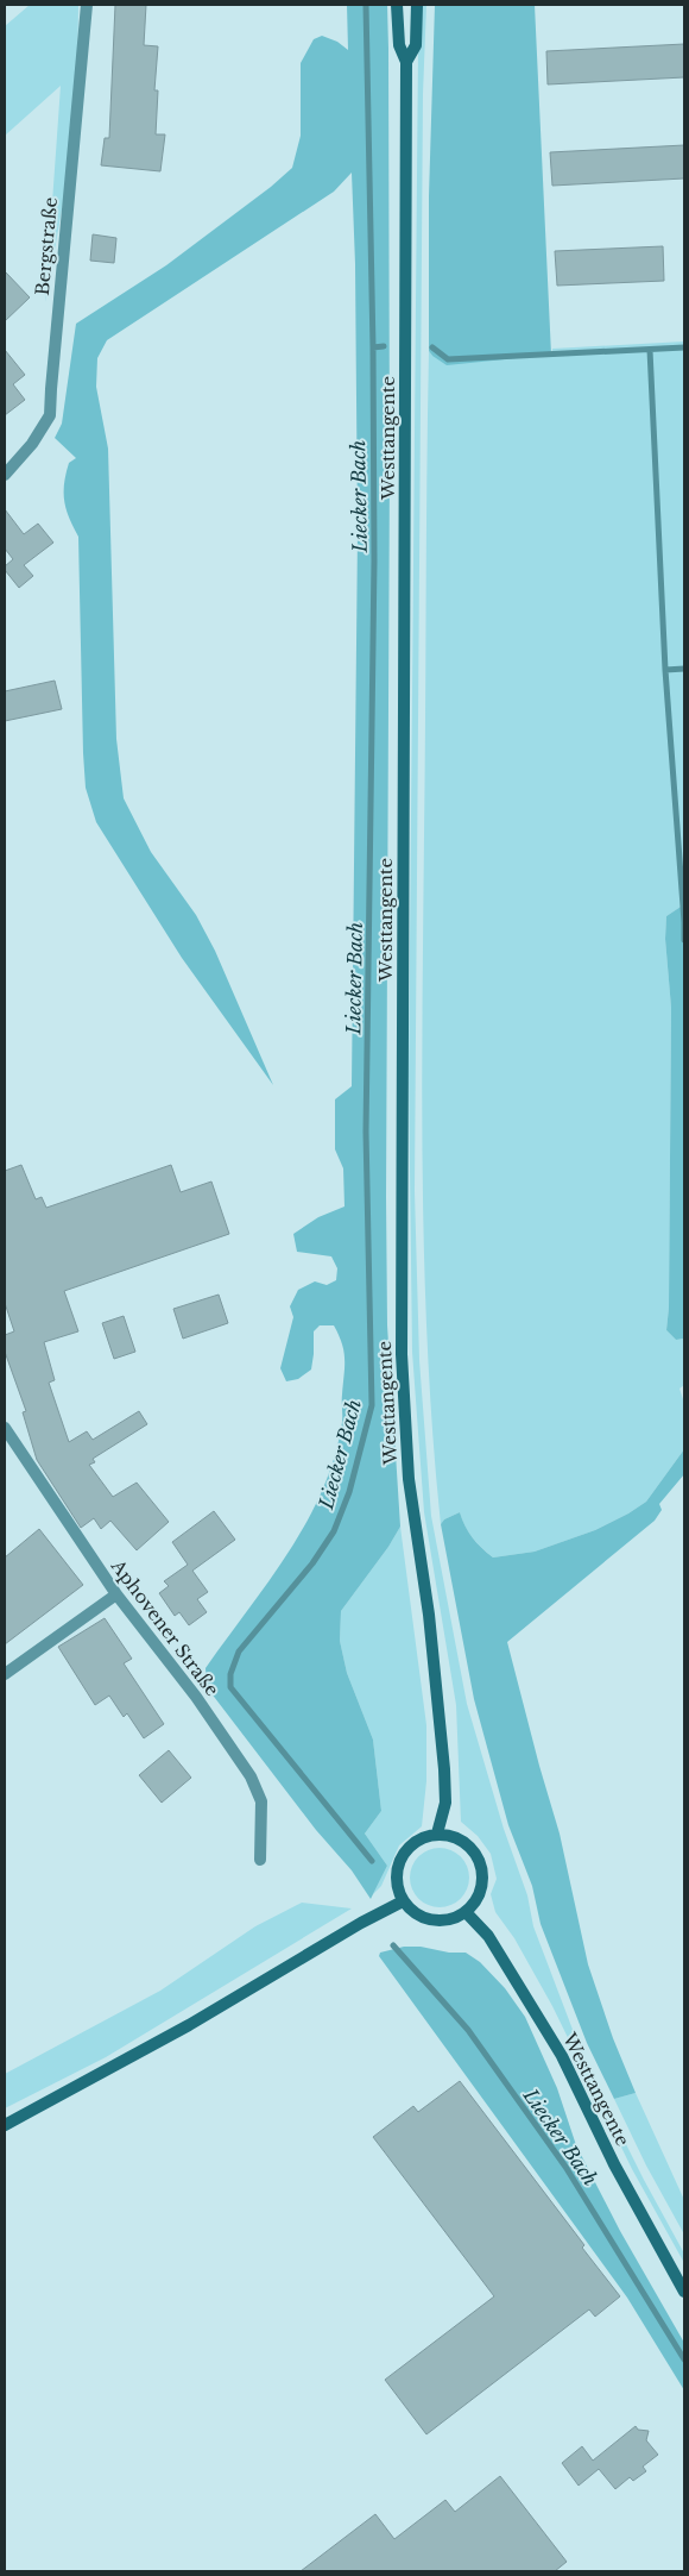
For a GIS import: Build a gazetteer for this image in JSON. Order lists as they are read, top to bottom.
{
  "streets": {
    "main road": ["Westtangente"],
    "street": ["Bergstraße", "Aphovener Straße"]
  },
  "water": ["Liecker Bach"]
}
